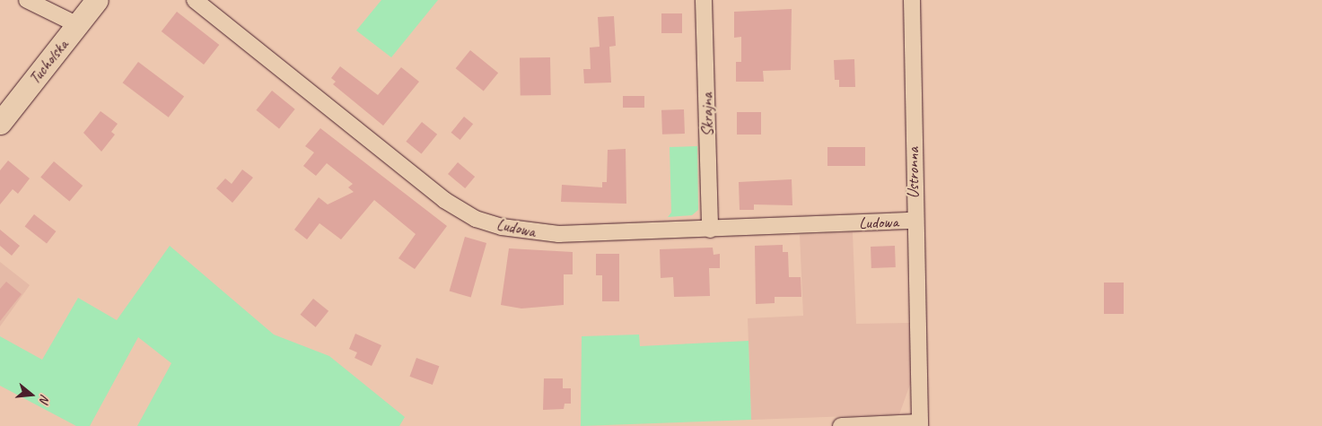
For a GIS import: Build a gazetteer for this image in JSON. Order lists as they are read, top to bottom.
{
  "streets": {
    "main road": ["Tucholska"],
    "street": ["Skrajna", "Ustronna", "Ludowa"]
  },
  "crossings": [
    ["Skrajna", "Ludowa"],
    ["Ustronna", "Ludowa"]
  ],
  "north": "right"
}
